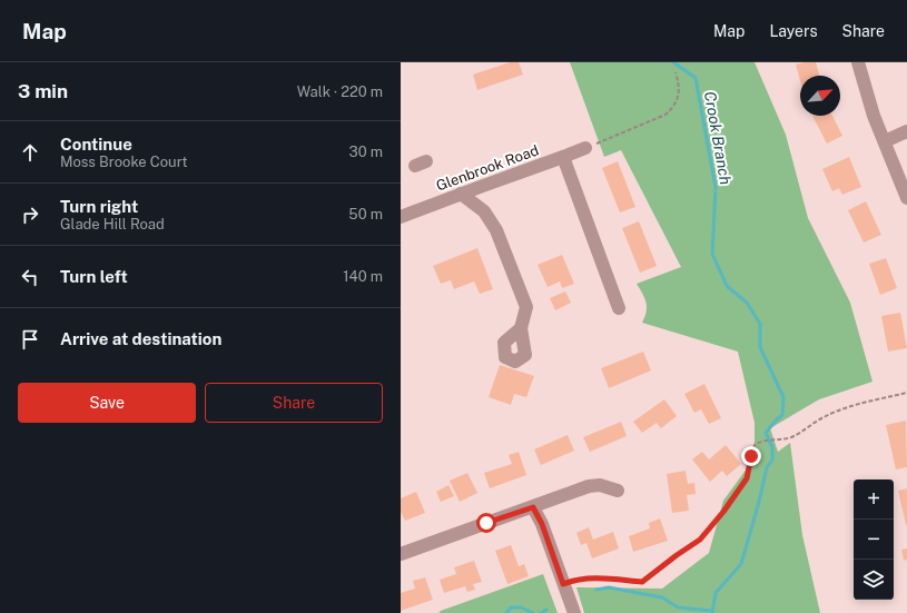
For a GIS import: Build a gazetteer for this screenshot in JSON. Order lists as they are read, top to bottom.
{
  "streets": {
    "street": ["Glenbrook Road"]
  },
  "water": ["Crook Branch"],
  "north": "top right",
  "page": {
    "header": "Map",
    "nav": ["Map", "Layers", "Share"],
    "heading": ["3 min", "Walk · 220 m"],
    "list": [
      ["Continue", "Moss Brooke Court", "30 m"],
      ["Turn right", "Glade Hill Road", "50 m"],
      ["Turn left", "140 m"],
      "Arrive at destination"
    ],
    "buttons": ["Save", "Share"],
    "map_buttons": ["+", "−"]
  }
}
